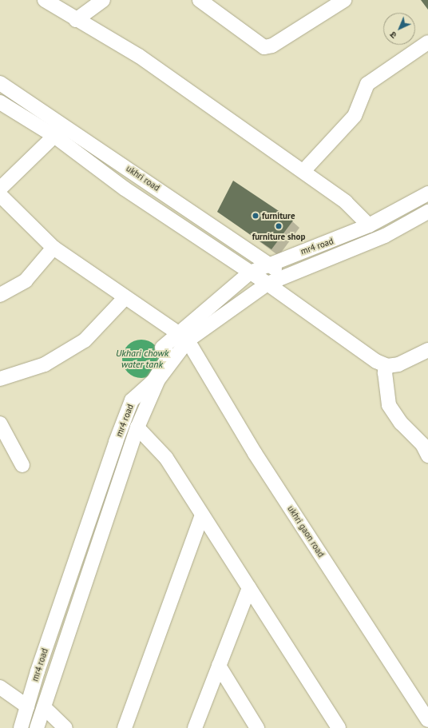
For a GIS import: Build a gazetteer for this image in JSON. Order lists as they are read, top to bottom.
{
  "streets": {
    "street": ["ukhri road", "mr4 road", "ukhri gaon road"]
  },
  "crossings": [
    ["ukhri road", "mr4 road"],
    ["mr4 road", "ukhri gaon road"]
  ],
  "water": ["Ukhari chowk water tank"],
  "places": ["furniture", "furniture shop"],
  "north": "bottom left"
}
